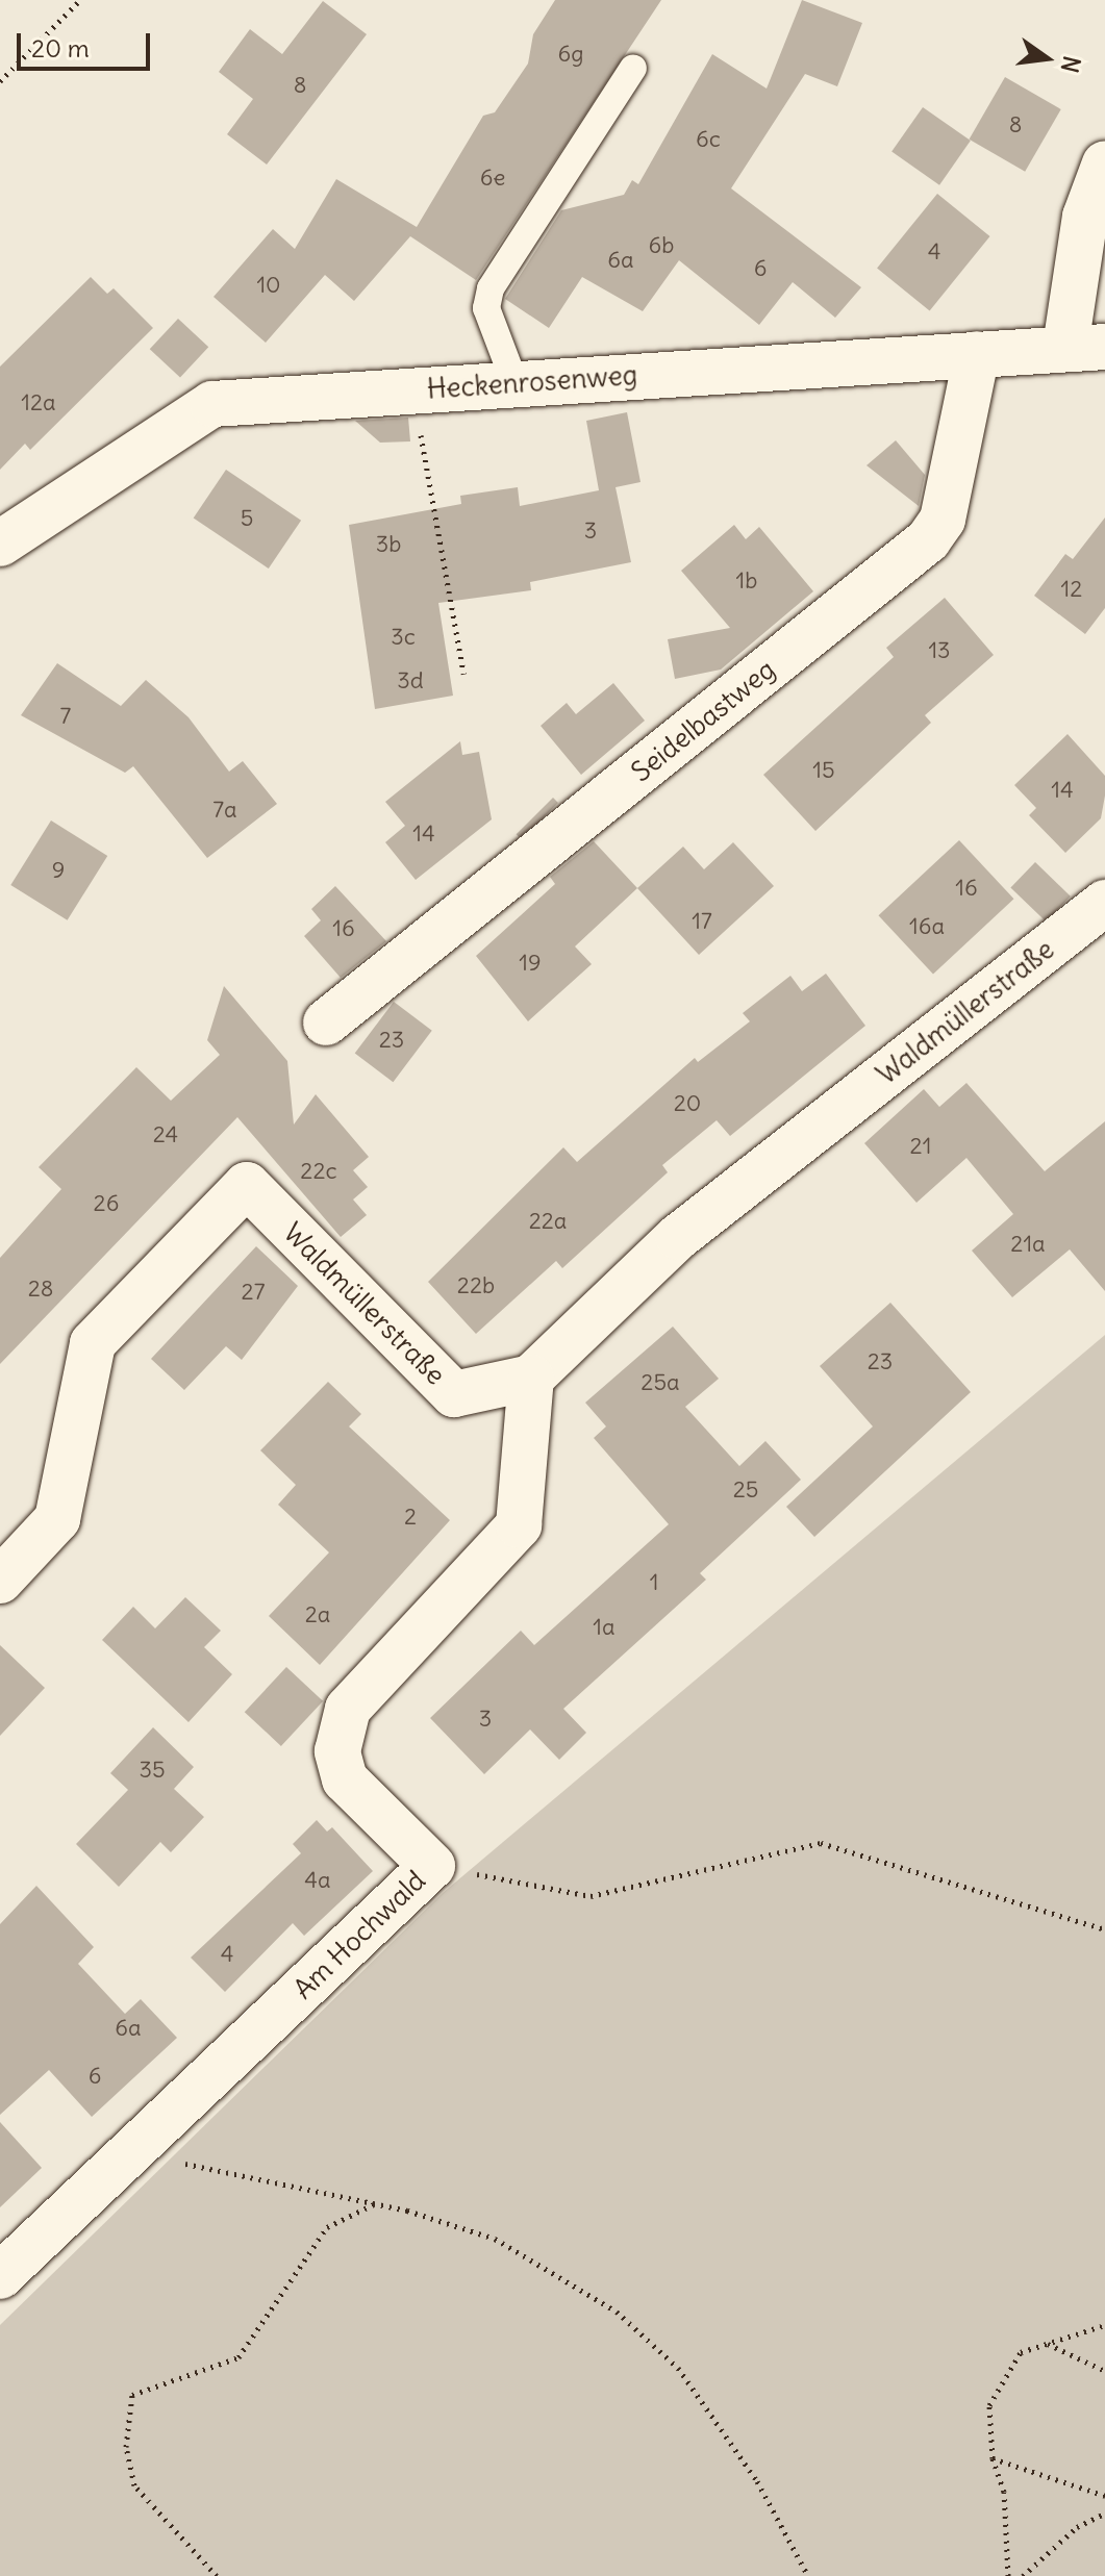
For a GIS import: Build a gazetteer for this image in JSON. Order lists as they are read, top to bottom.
{
  "streets": {
    "street": [
      "Heckenrosenweg",
      "Seidelbastweg",
      "Waldmüllerstraße",
      "Am Hochwald"
    ]
  },
  "crossings": [
    ["Heckenrosenweg", "Seidelbastweg"],
    ["Waldmüllerstraße", "Am Hochwald"]
  ],
  "house_numbers": [
    "6g",
    "8",
    "8",
    "6c",
    "6e",
    "6b",
    "4",
    "6a",
    "6",
    "10",
    "12a",
    "5",
    "3",
    "3b",
    "1b",
    "12",
    "3c",
    "13",
    "3d",
    "7",
    "15",
    "14",
    "7a",
    "14",
    "9",
    "16",
    "17",
    "16a",
    "16",
    "19",
    "23",
    "20",
    "24",
    "21",
    "22c",
    "26",
    "22a",
    "21a",
    "22b",
    "28",
    "27",
    "23",
    "25a",
    "25",
    "2",
    "1",
    "2a",
    "1a",
    "3",
    "35",
    "4a",
    "4",
    "6a",
    "6"
  ],
  "scale_bar": "20 m",
  "north": "right"
}
